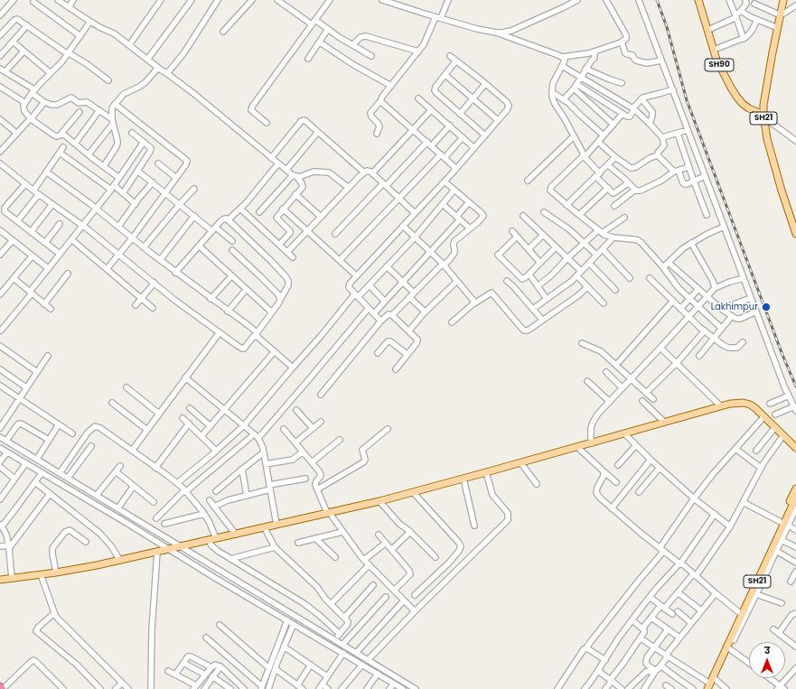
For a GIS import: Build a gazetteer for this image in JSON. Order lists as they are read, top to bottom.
{
  "streets": {
    "main road": ["SH90", "SH21"]
  },
  "crossings": [
    ["SH90", "SH21"]
  ],
  "places": ["Lakhimpur"],
  "north": "top"
}
